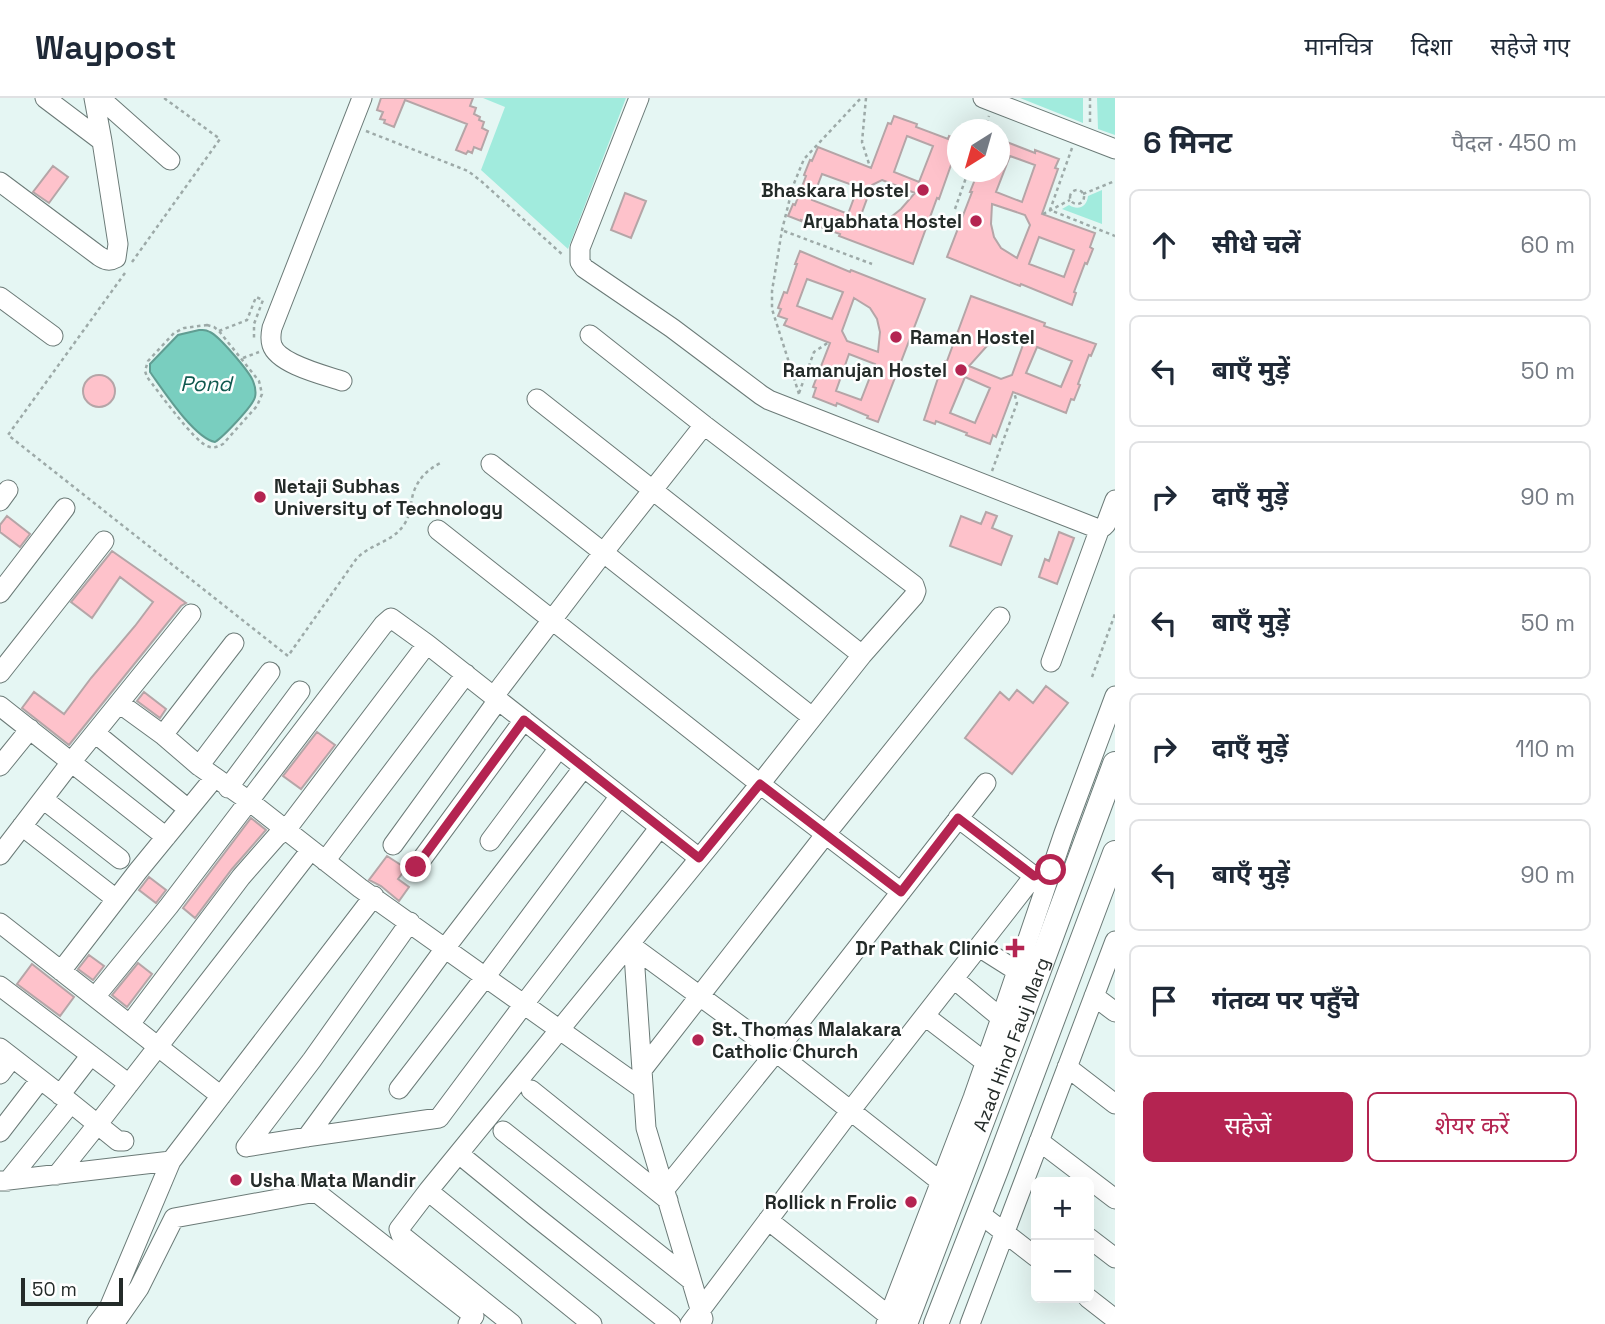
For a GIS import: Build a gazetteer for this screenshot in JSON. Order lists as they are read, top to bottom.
{
  "streets": {
    "main road": ["Azad Hind Fauj Marg"]
  },
  "water": ["Pond"],
  "places": {
    "other": [
      "Bhaskara Hostel",
      "Aryabhata Hostel",
      "Raman Hostel",
      "Ramanujan Hostel",
      "Netaji Subhas University of Technology",
      "St. Thomas Malakara Catholic Church",
      "Usha Mata Mandir",
      "Rollick n Frolic"
    ],
    "health": ["Dr Pathak Clinic"]
  },
  "scale_bar": "50 m",
  "north": "bottom left",
  "page": {
    "header": "Waypost",
    "nav": ["मानचित्र", "दिशा", "सहेजे गए"],
    "heading": ["6 मिनट", "पैदल · 450 m"],
    "list": [
      ["सीधे चलें", "60 m"],
      ["बाएँ मुड़ें", "50 m"],
      ["दाएँ मुड़ें", "90 m"],
      ["बाएँ मुड़ें", "50 m"],
      ["दाएँ मुड़ें", "110 m"],
      ["बाएँ मुड़ें", "90 m"],
      "गंतव्य पर पहुँचे"
    ],
    "buttons": ["सहेजें", "शेयर करें"],
    "map_buttons": ["+", "−"],
    "scale": "50 m"
  }
}
